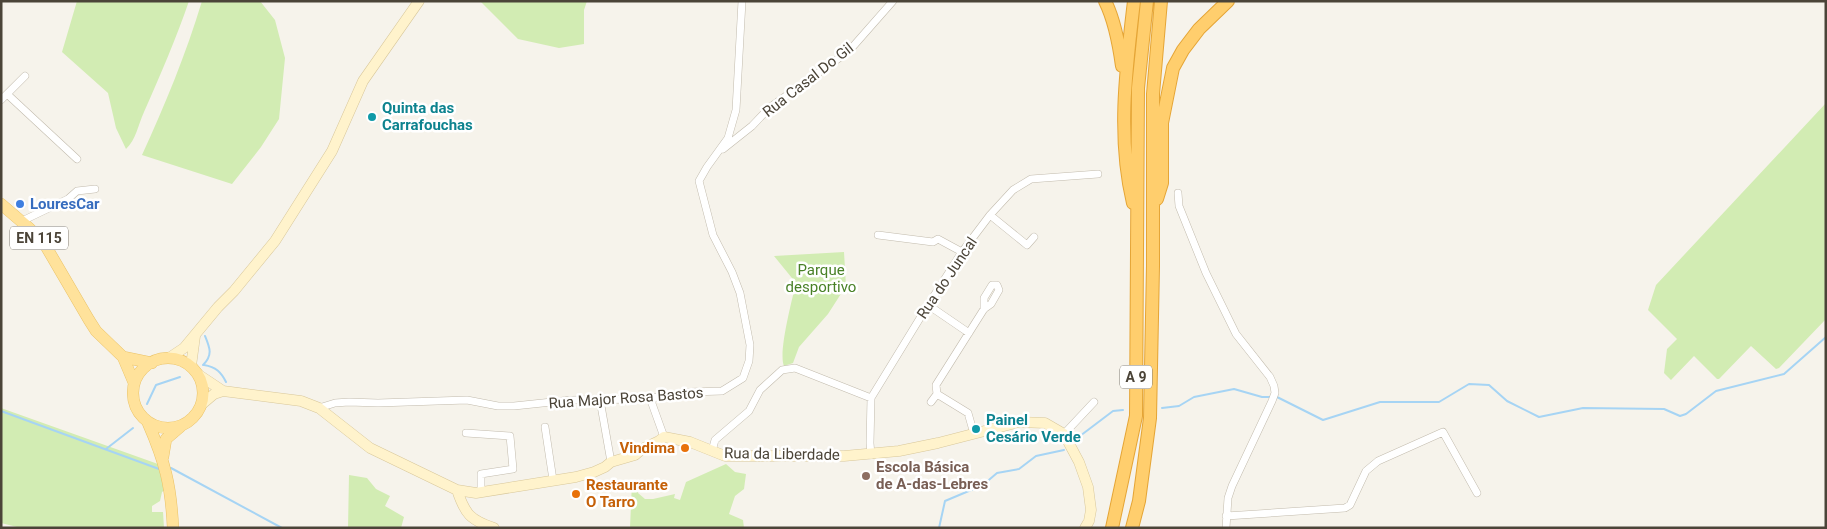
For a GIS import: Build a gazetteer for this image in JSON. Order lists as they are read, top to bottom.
{
  "streets": {
    "highway": ["A 9"],
    "main road": ["EN 115"],
    "street": [
      "Rua Casal Do Gil",
      "Rua do Juncal",
      "Rua Major Rosa Bastos",
      "Rua da Liberdade"
    ]
  },
  "crossings": [
    ["Rua Casal Do Gil", "Rua Major Rosa Bastos"]
  ],
  "parks": ["Parque desportivo"],
  "places": [
    "Quinta das Carrafouchas",
    "LouresCar",
    "Painel Cesário Verde",
    "Vindima",
    "Escola Básica de A-das-Lebres",
    "Restaurante O Tarro"
  ]
}
